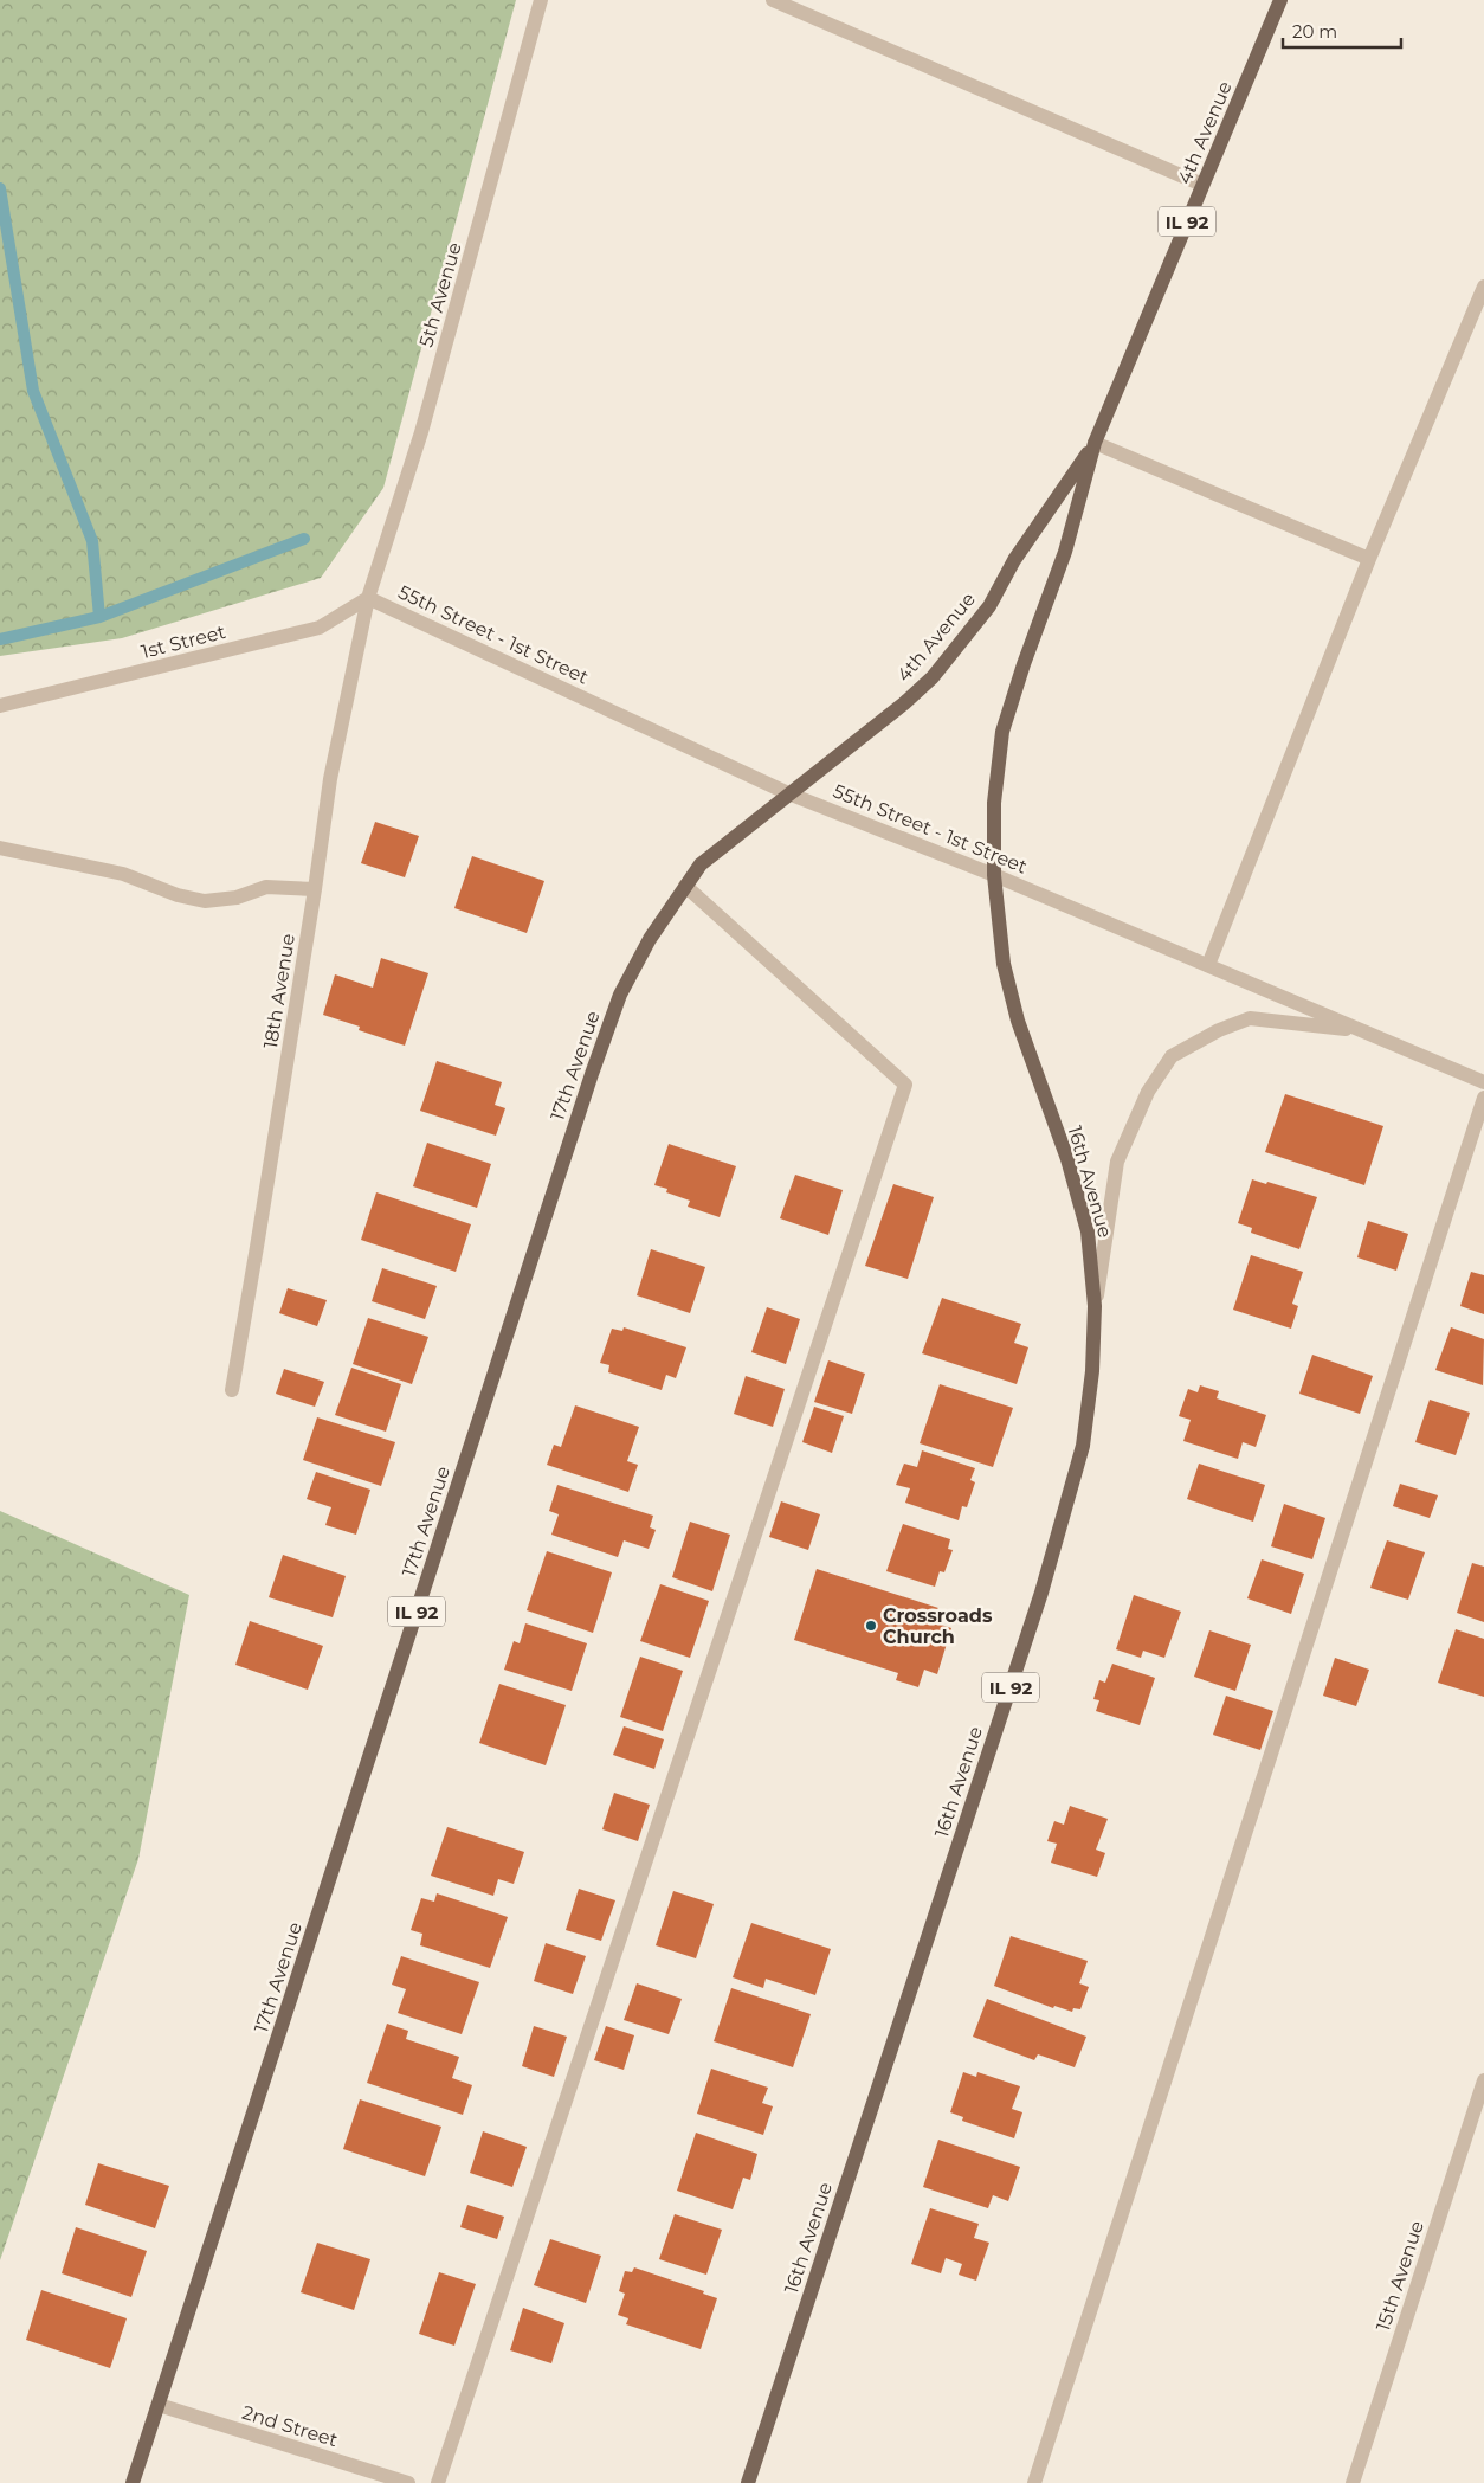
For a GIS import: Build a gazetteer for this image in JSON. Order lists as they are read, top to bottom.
{
  "streets": {
    "main road": [
      "4th Avenue",
      "IL 92",
      "17th Avenue",
      "16th Avenue"
    ],
    "street": [
      "5th Avenue",
      "55th Street - 1st Street",
      "1st Street",
      "18th Avenue",
      "15th Avenue",
      "2nd Street"
    ]
  },
  "crossings": [
    ["4th Avenue", "55th Street - 1st Street"],
    ["4th Avenue", "17th Avenue"],
    ["4th Avenue", "16th Avenue"],
    ["5th Avenue", "55th Street - 1st Street"],
    ["5th Avenue", "1st Street"],
    ["5th Avenue", "18th Avenue"],
    ["55th Street - 1st Street", "1st Street"],
    ["55th Street - 1st Street", "18th Avenue"],
    ["55th Street - 1st Street", "17th Avenue"],
    ["55th Street - 1st Street", "16th Avenue"],
    ["1st Street", "18th Avenue"],
    ["17th Avenue", "2nd Street"]
  ],
  "places": ["Crossroads Church"],
  "scale_bar": "20 m"
}
